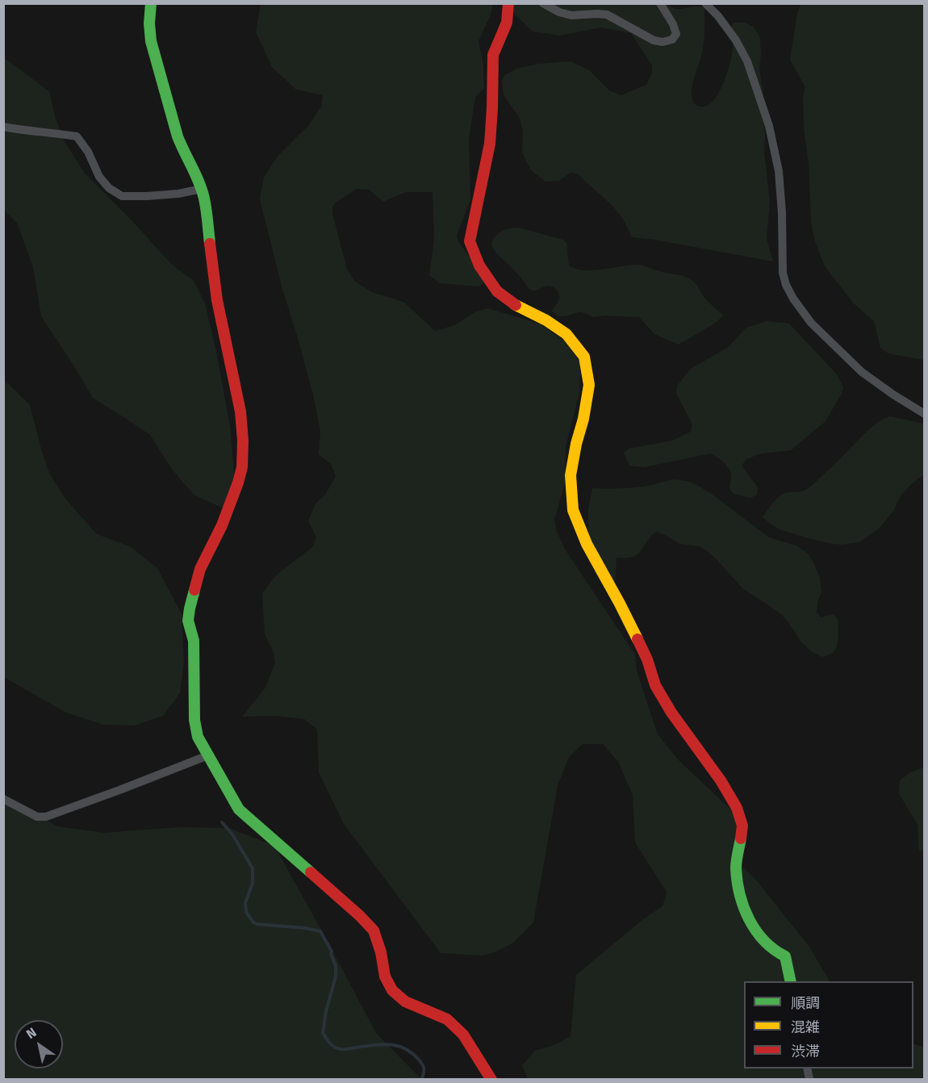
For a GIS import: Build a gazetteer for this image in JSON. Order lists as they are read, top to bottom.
{
  "legend": ["順調", "混雑", "渋滞"],
  "north": "top left"
}
